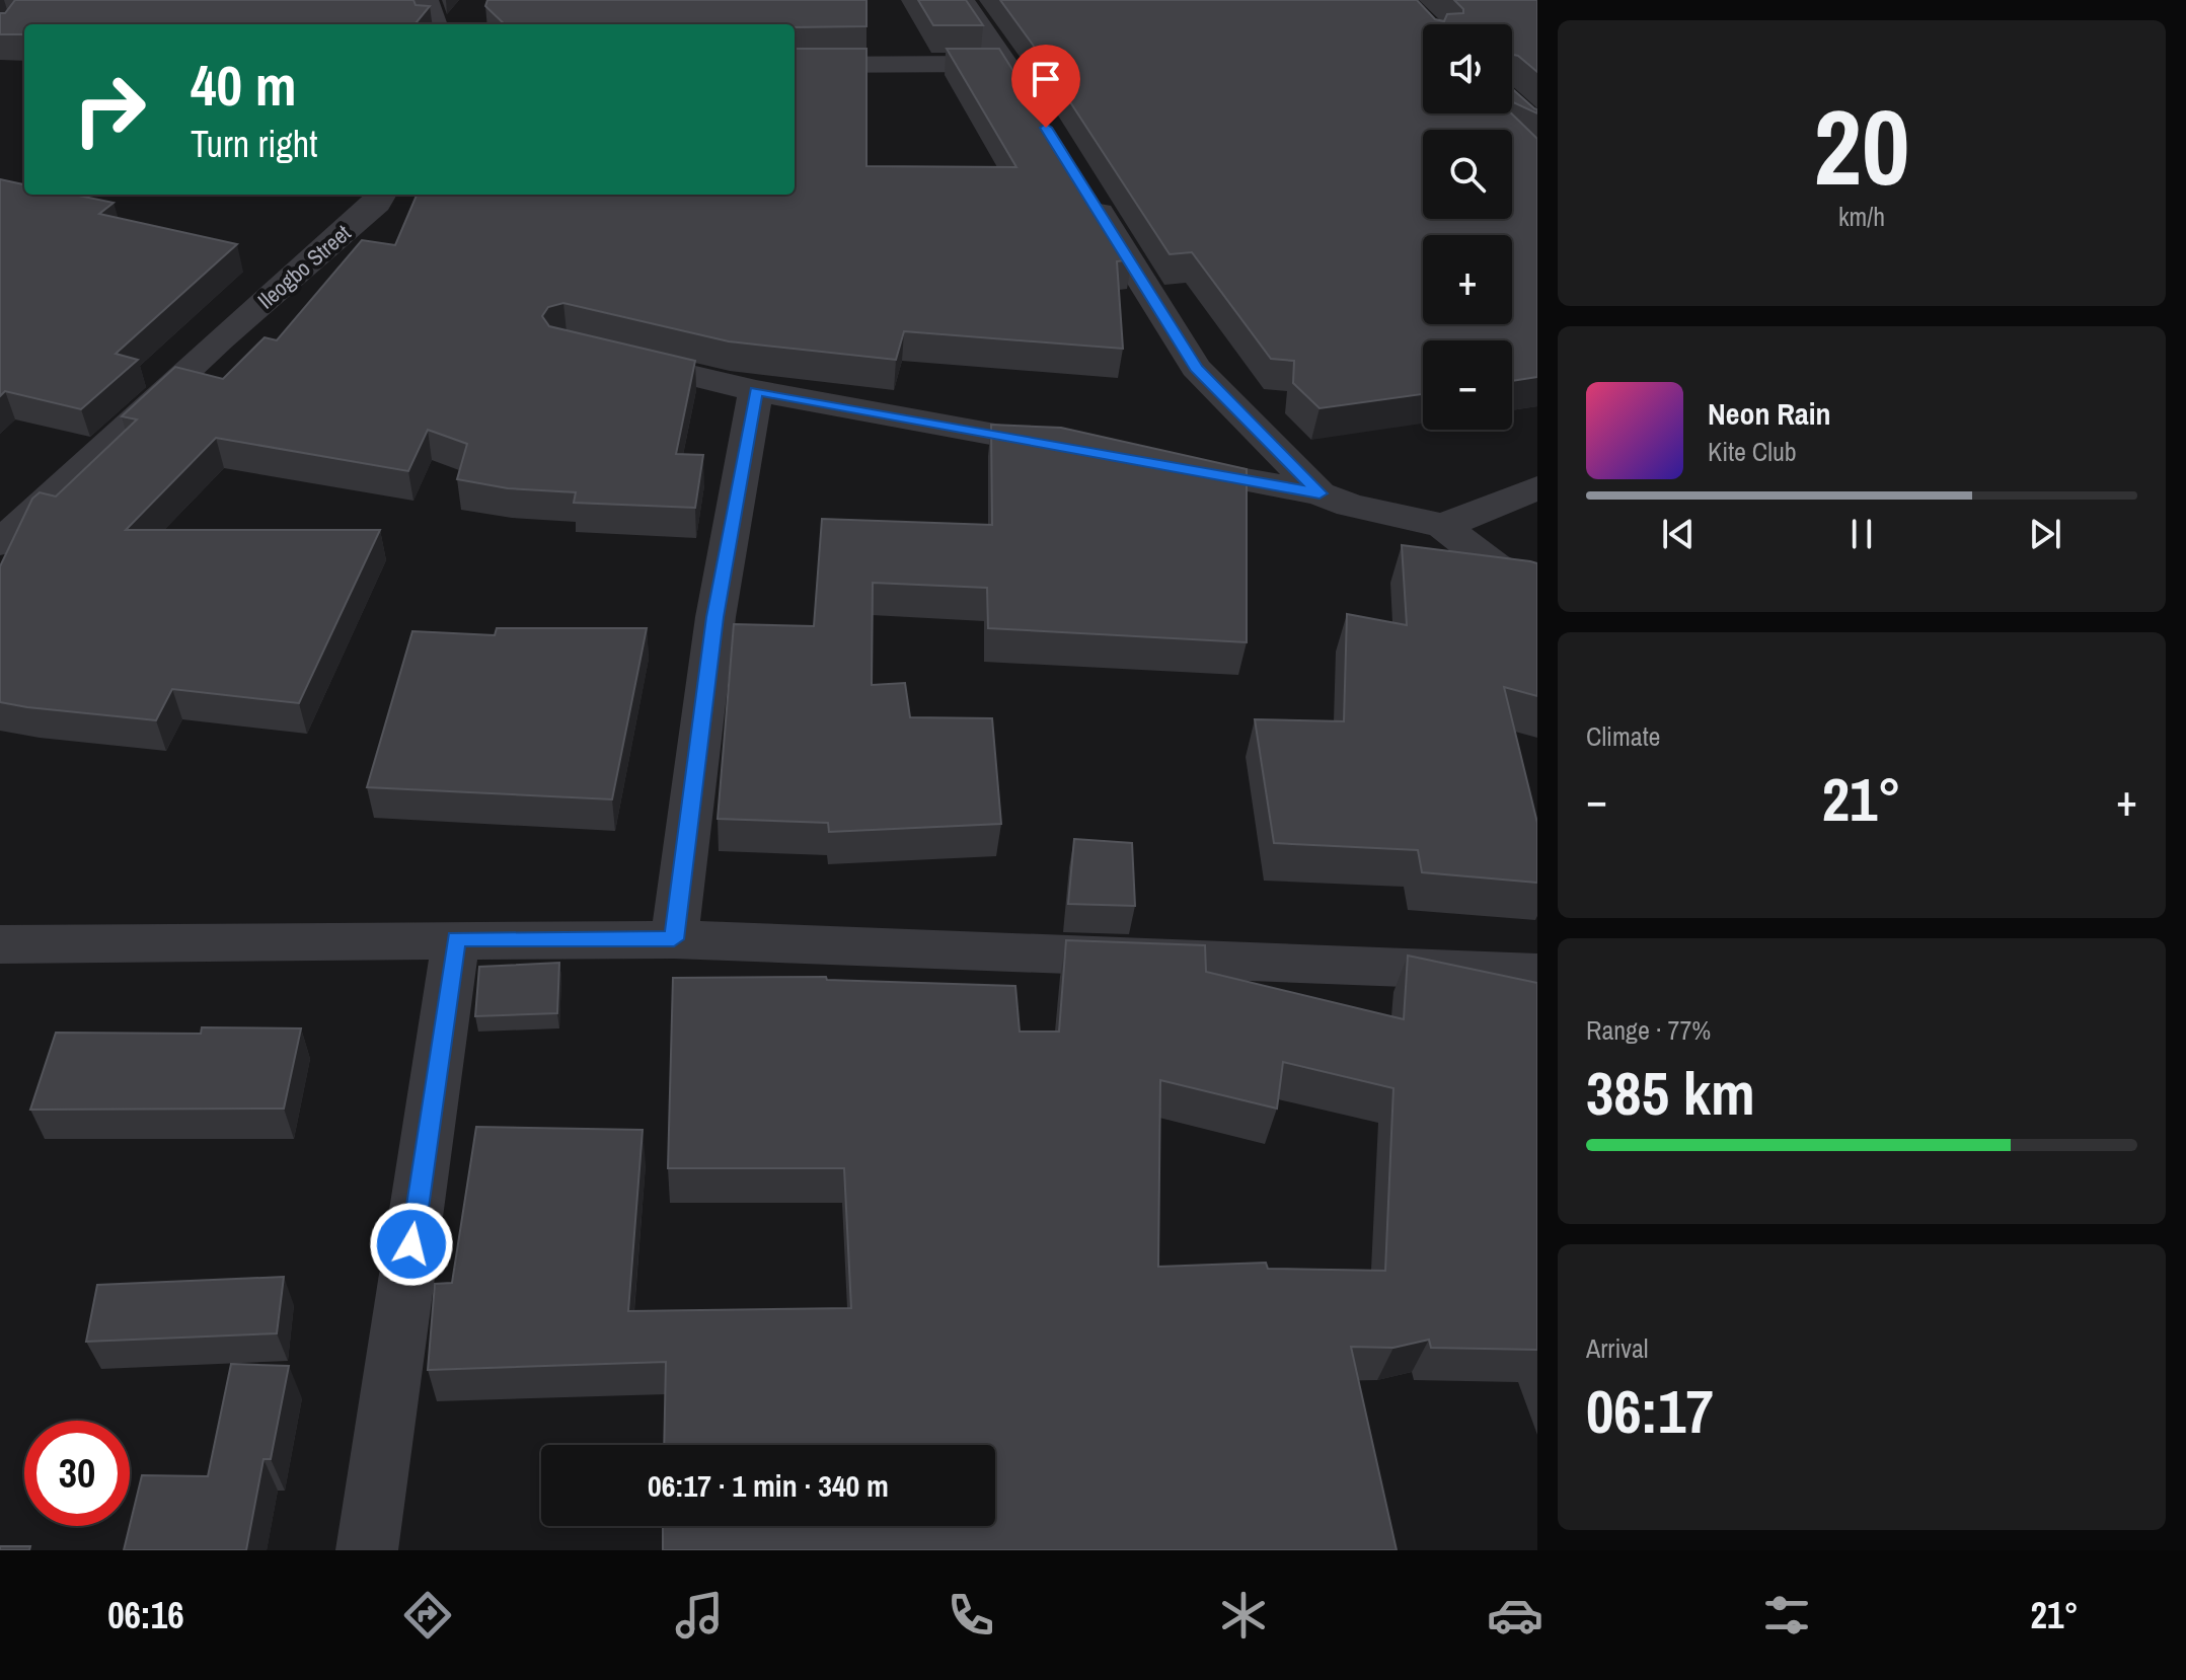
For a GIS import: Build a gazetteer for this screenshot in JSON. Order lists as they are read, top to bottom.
{
  "streets": {
    "street": ["Ileogbo Street"]
  },
  "page": {
    "tile": [
      ["20", "km/h"],
      "Climate",
      ["Range · 77%", "385 km"],
      ["Arrival", "06:17"]
    ],
    "map_buttons": ["+", "−"],
    "turn": ["40 m", "Turn right"],
    "song": ["Neon Rain", "Kite Club"],
    "heat": ["−", "21°", "+"],
    "limit": "30",
    "trip": "06:17 · 1 min · 340 m",
    "tabs": ["06:16", "21°"]
  }
}
